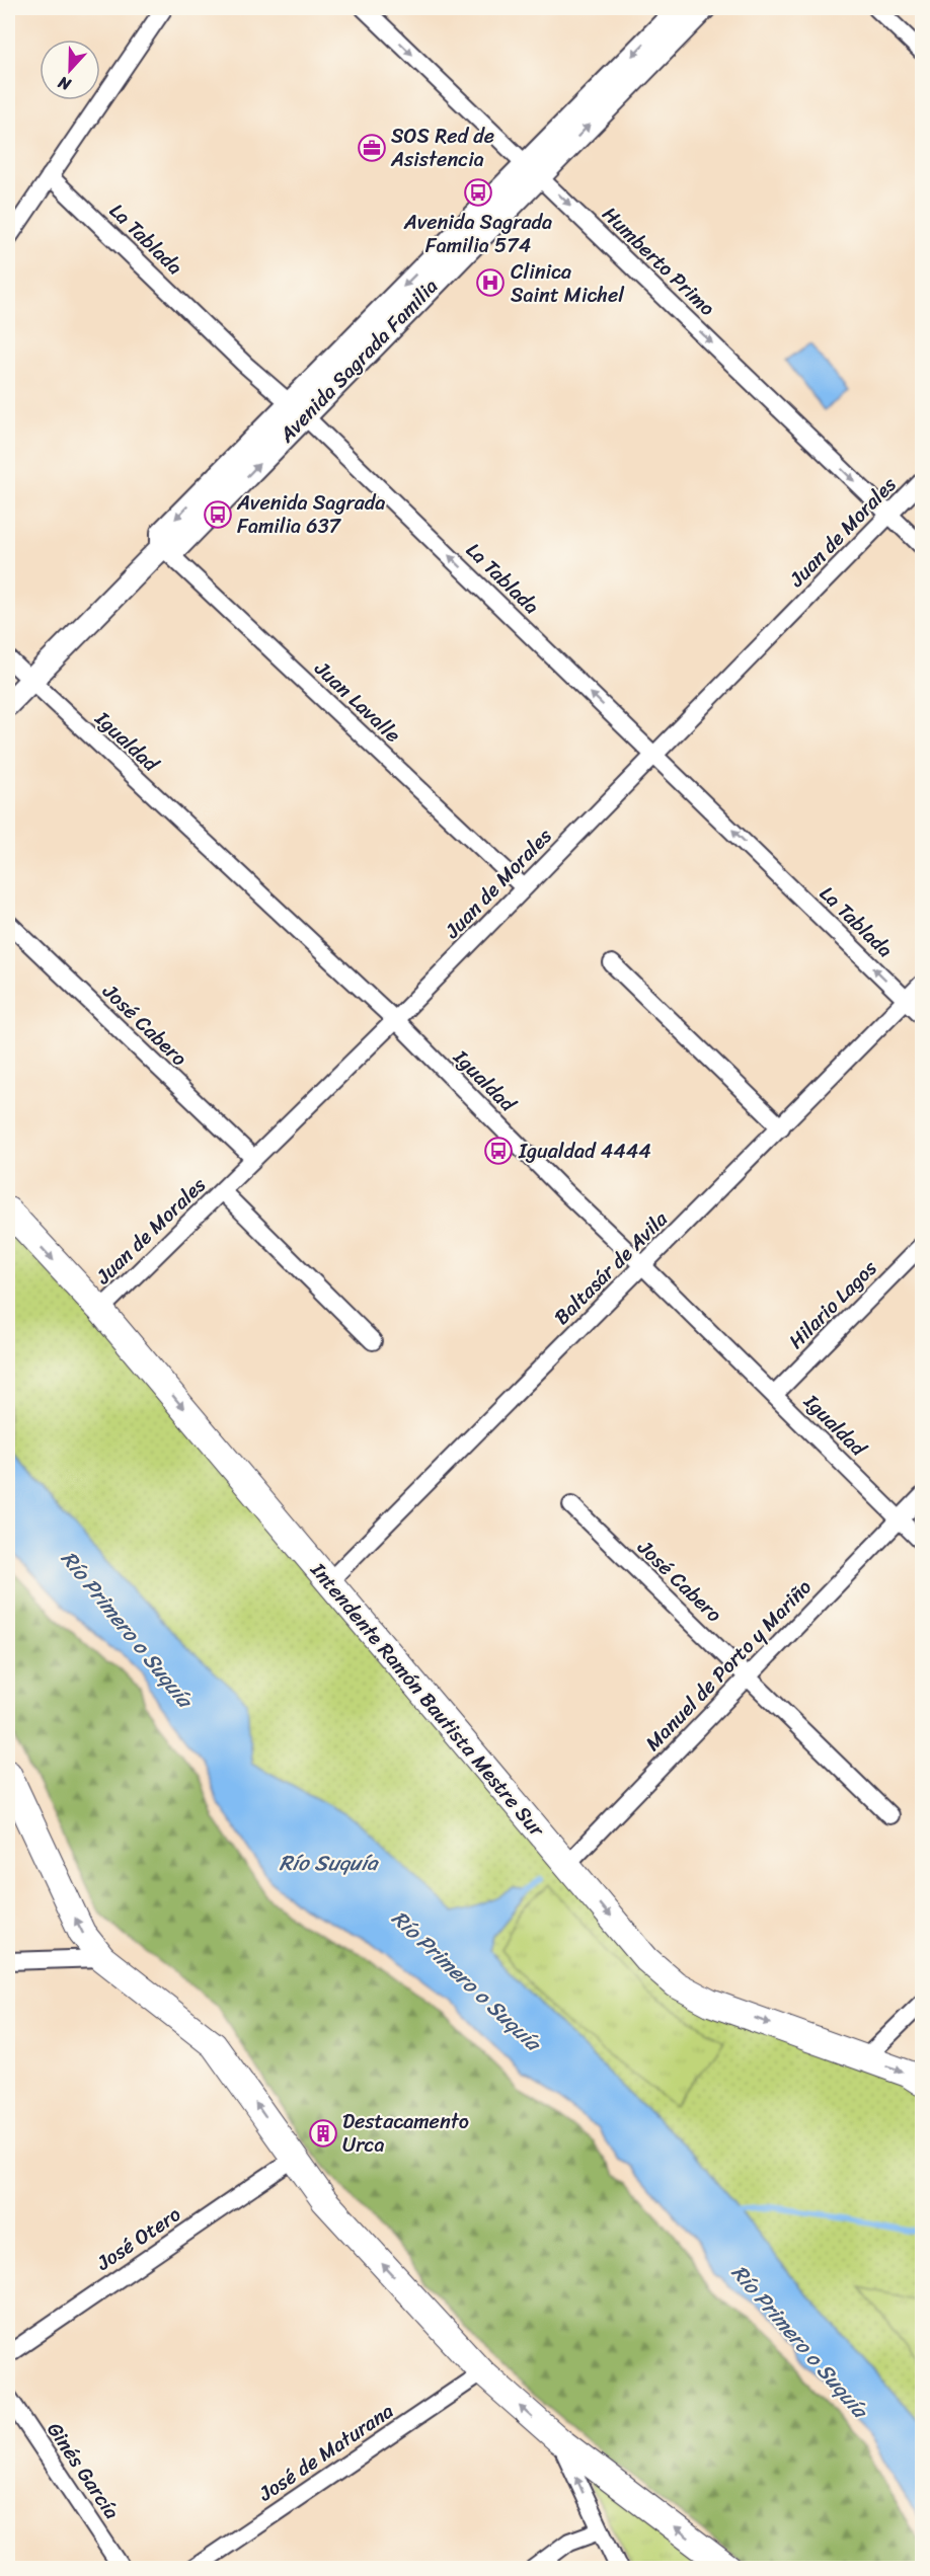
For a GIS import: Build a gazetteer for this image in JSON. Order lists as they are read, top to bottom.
{
  "streets": {
    "main road": ["Avenida Sagrada Familia", "Intendente Ramón Bautista Mestre Sur"],
    "street": [
      "La Tablada",
      "Humberto Primo",
      "Juan de Morales",
      "Juan Lavalle",
      "Igualdad",
      "José Cabero",
      "Baltasár de Avila",
      "Hilario Lagos",
      "Manuel de Porto y Mariño",
      "José Otero",
      "José de Maturana",
      "Ginés García"
    ]
  },
  "crossings": [
    ["La Tablada", "Avenida Sagrada Familia"],
    ["La Tablada", "Juan de Morales"],
    ["La Tablada", "Baltasár de Avila"],
    ["Humberto Primo", "Avenida Sagrada Familia"],
    ["Humberto Primo", "Juan de Morales"],
    ["Avenida Sagrada Familia", "Juan Lavalle"],
    ["Avenida Sagrada Familia", "Igualdad"],
    ["Juan de Morales", "Juan Lavalle"],
    ["Juan de Morales", "Igualdad"],
    ["Juan de Morales", "José Cabero"],
    ["Juan de Morales", "Intendente Ramón Bautista Mestre Sur"],
    ["Igualdad", "Baltasár de Avila"],
    ["Igualdad", "Hilario Lagos"],
    ["Igualdad", "Manuel de Porto y Mariño"],
    ["José Cabero", "Manuel de Porto y Mariño"],
    ["Baltasár de Avila", "Intendente Ramón Bautista Mestre Sur"],
    ["Manuel de Porto y Mariño", "Intendente Ramón Bautista Mestre Sur"]
  ],
  "one_way": ["La Tablada", "Humberto Primo", "Intendente Ramón Bautista Mestre Sur"],
  "water": ["Río Primero o Suquía", "Río Suquía"],
  "places": {
    "office": ["SOS Red de Asistencia"],
    "bus stop": ["Avenida Sagrada Familia 574", "Avenida Sagrada Familia 637", "Igualdad 4444"],
    "hospital": ["Clinica Saint Michel"],
    "building": ["Destacamento Urca"]
  },
  "north": "bottom"
}
